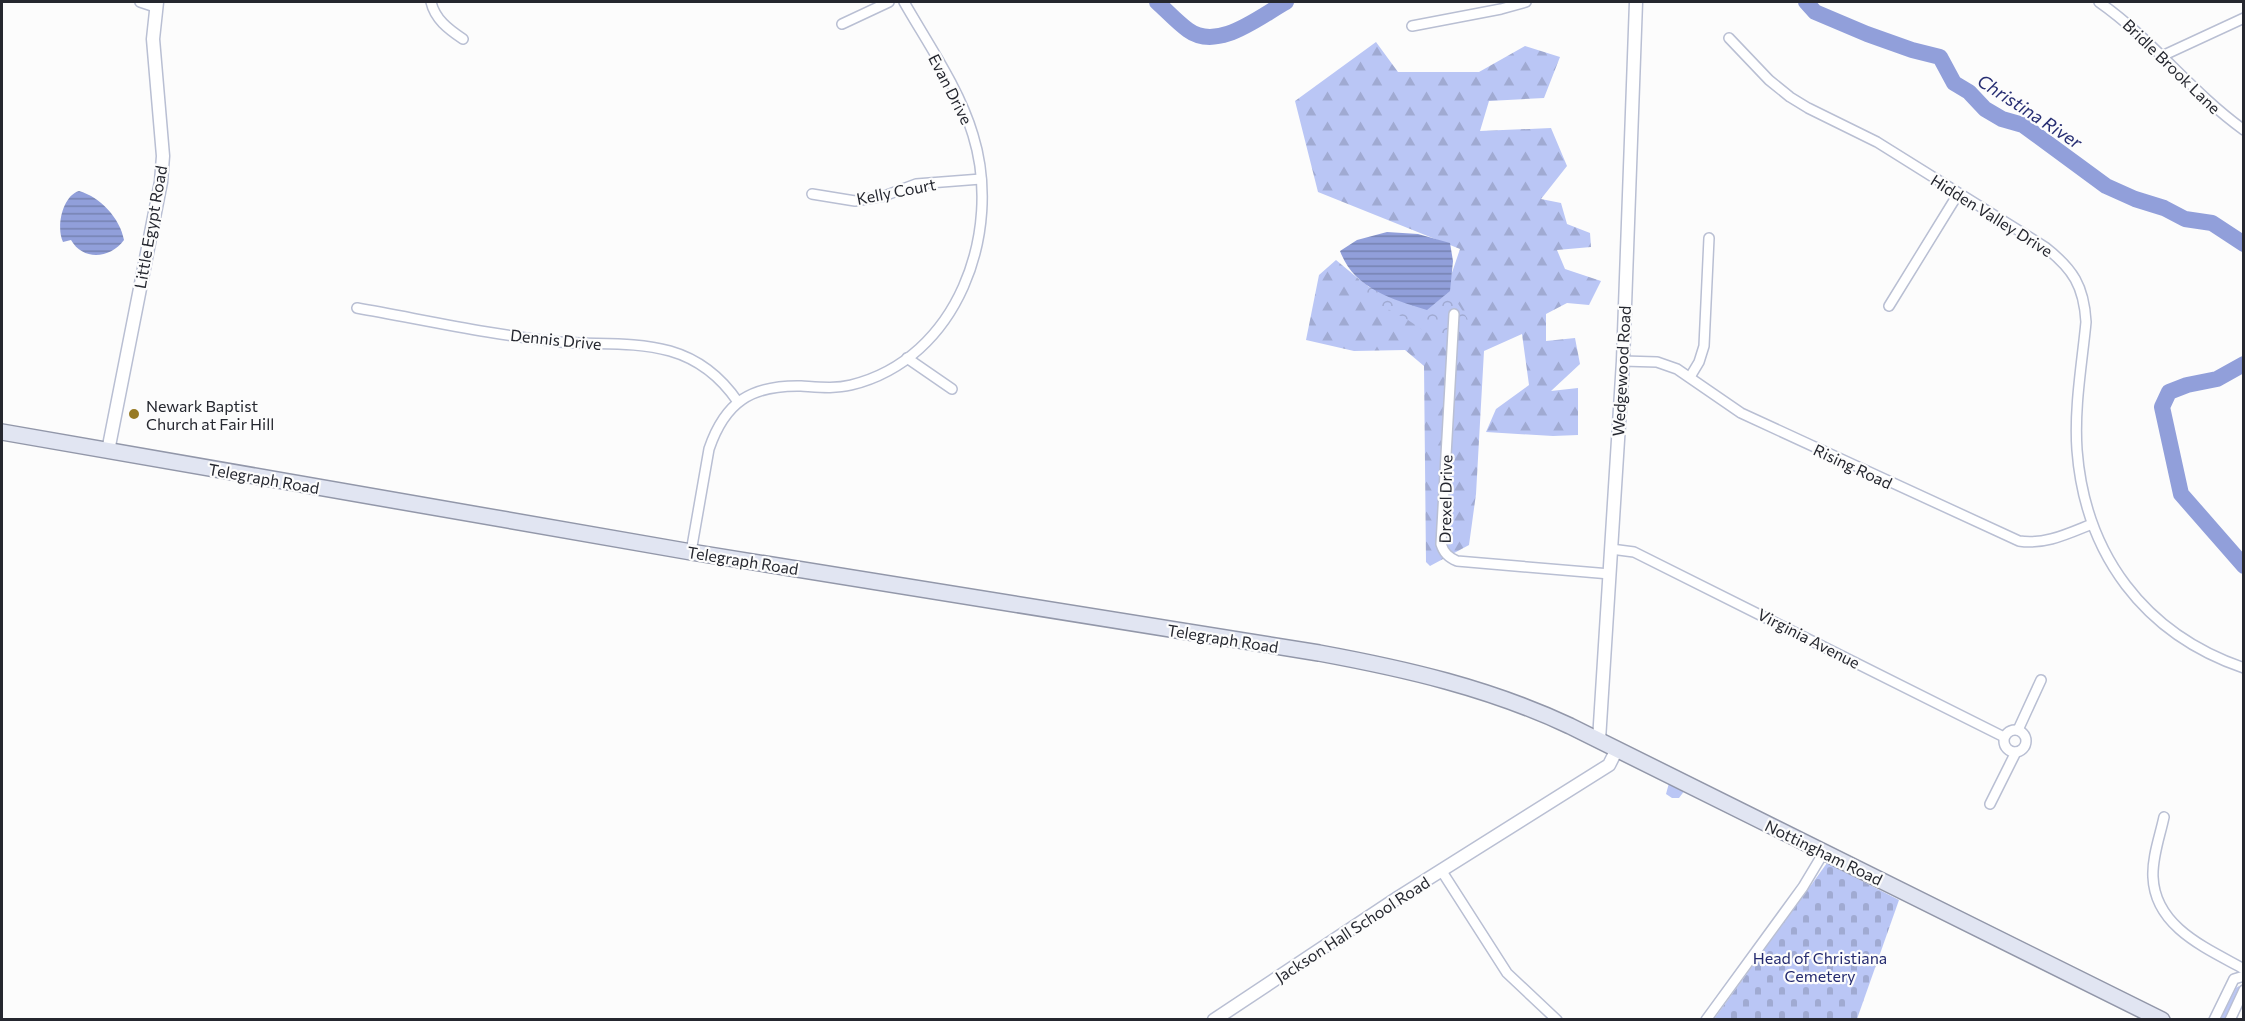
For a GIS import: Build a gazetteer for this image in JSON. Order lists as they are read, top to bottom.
{
  "streets": {
    "main road": ["Telegraph Road", "Nottingham Road"],
    "street": [
      "Bridle Brook Lane",
      "Evan Drive",
      "Kelly Court",
      "Hidden Valley Drive",
      "Little Egypt Road",
      "Dennis Drive",
      "Wedgewood Road",
      "Rising Road",
      "Drexel Drive",
      "Virginia Avenue",
      "Jackson Hall School Road"
    ]
  },
  "crossings": [
    ["Evan Drive", "Kelly Court"],
    ["Evan Drive", "Dennis Drive"],
    ["Evan Drive", "Telegraph Road"],
    ["Hidden Valley Drive", "Rising Road"],
    ["Little Egypt Road", "Telegraph Road"],
    ["Wedgewood Road", "Rising Road"],
    ["Wedgewood Road", "Drexel Drive"],
    ["Wedgewood Road", "Virginia Avenue"],
    ["Wedgewood Road", "Nottingham Road"],
    ["Telegraph Road", "Nottingham Road"],
    ["Nottingham Road", "Jackson Hall School Road"]
  ],
  "water": ["Christina River"],
  "parks": ["Head of Christiana Cemetery"],
  "places": ["Newark Baptist Church at Fair Hill"]
}
